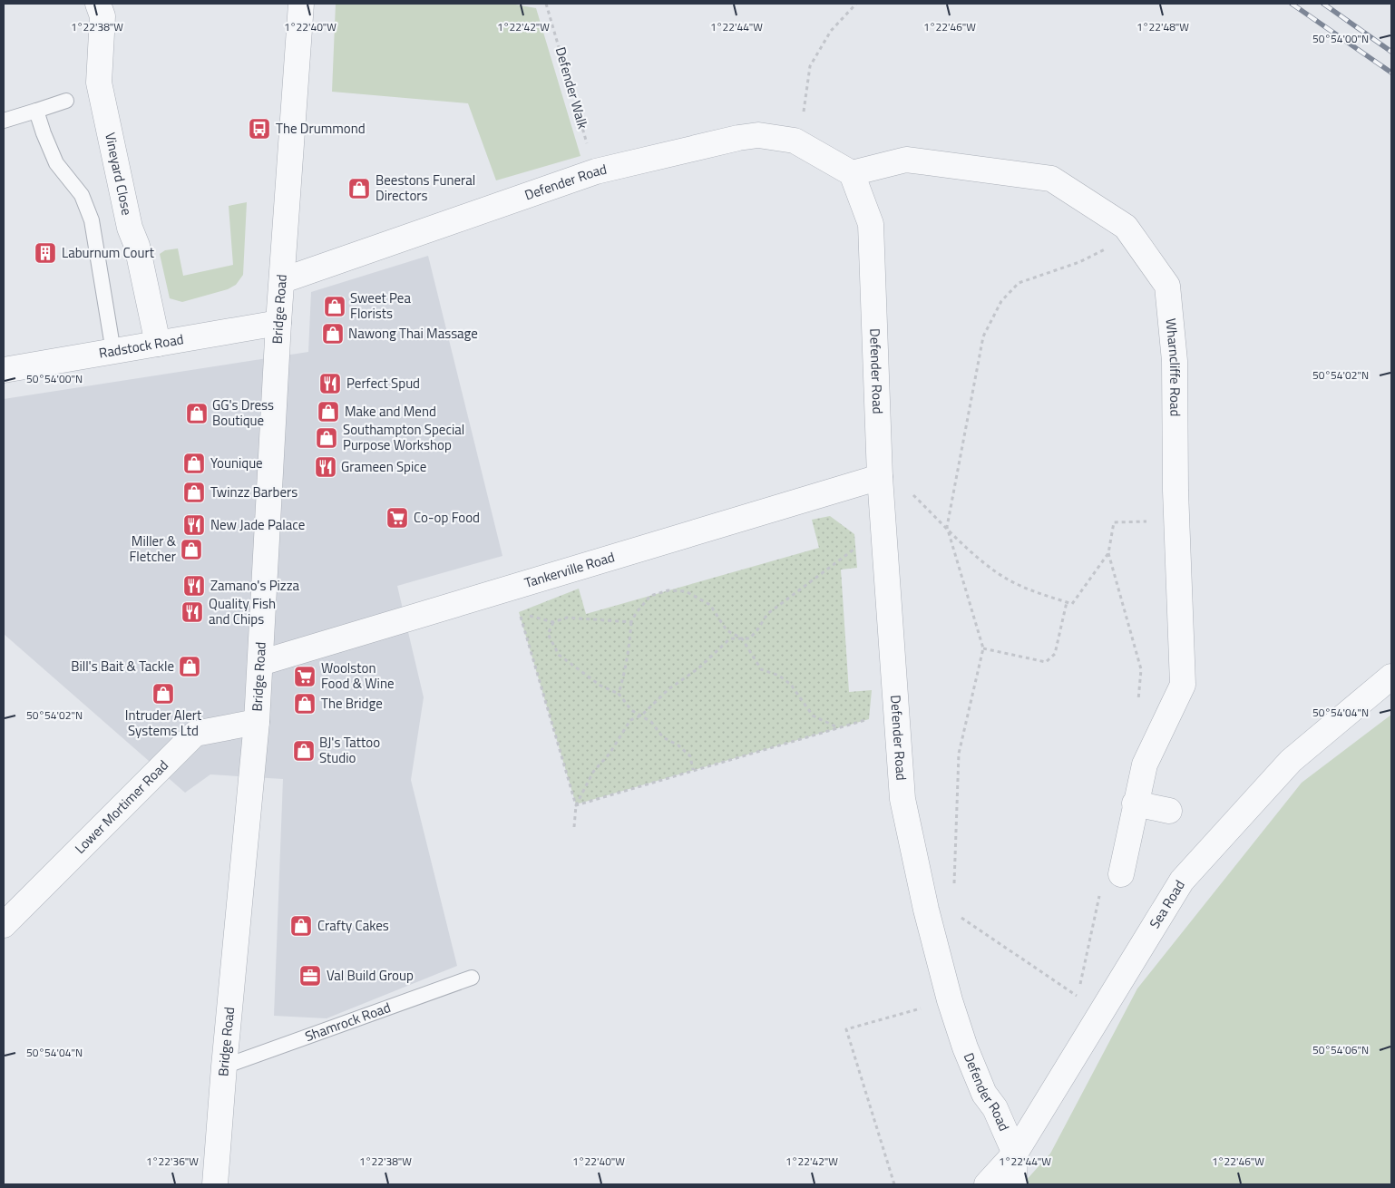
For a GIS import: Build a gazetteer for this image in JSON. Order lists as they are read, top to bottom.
{
  "streets": {
    "street": [
      "Vineyard Close",
      "Defender Road",
      "Bridge Road",
      "Radstock Road",
      "Wharncliffe Road",
      "Tankerville Road",
      "Lower Mortimer Road",
      "Sea Road"
    ],
    "lane": ["Shamrock Road"],
    "path": ["Defender Walk"]
  },
  "crossings": [
    ["Defender Walk", "Defender Road"],
    ["Vineyard Close", "Radstock Road"],
    ["Defender Road", "Bridge Road"],
    ["Defender Road", "Wharncliffe Road"],
    ["Defender Road", "Tankerville Road"],
    ["Defender Road", "Sea Road"],
    ["Bridge Road", "Radstock Road"],
    ["Bridge Road", "Tankerville Road"],
    ["Bridge Road", "Lower Mortimer Road"],
    ["Bridge Road", "Shamrock Road"]
  ],
  "places": {
    "bus stop": ["The Drummond"],
    "shop": [
      "Beestons Funeral Directors",
      "Sweet Pea Florists",
      "Nawong Thai Massage",
      "Make and Mend",
      "GG's Dress Boutique",
      "Southampton Special Purpose Workshop",
      "Younique",
      "Twinzz Barbers",
      "Miller & Fletcher",
      "Bill's Bait & Tackle",
      "Intruder Alert Systems Ltd",
      "The Bridge",
      "BJ's Tattoo Studio",
      "Crafty Cakes"
    ],
    "building": ["Laburnum Court"],
    "restaurant": [
      "Perfect Spud",
      "Grameen Spice",
      "New Jade Palace",
      "Zamano's Pizza",
      "Quality Fish and Chips"
    ],
    "supermarket": ["Co-op Food", "Woolston Food & Wine"],
    "office": ["Val Build Group"]
  },
  "coordinates": [
    "1°22'38\"W",
    "1°22'40\"W",
    "1°22'42\"W",
    "1°22'44\"W",
    "1°22'46\"W",
    "1°22'48\"W",
    "50°54'00\"N",
    "50°54'02\"N",
    "50°54'04\"N",
    "50°54'06\"N",
    "1°22'36\"W"
  ]
}
